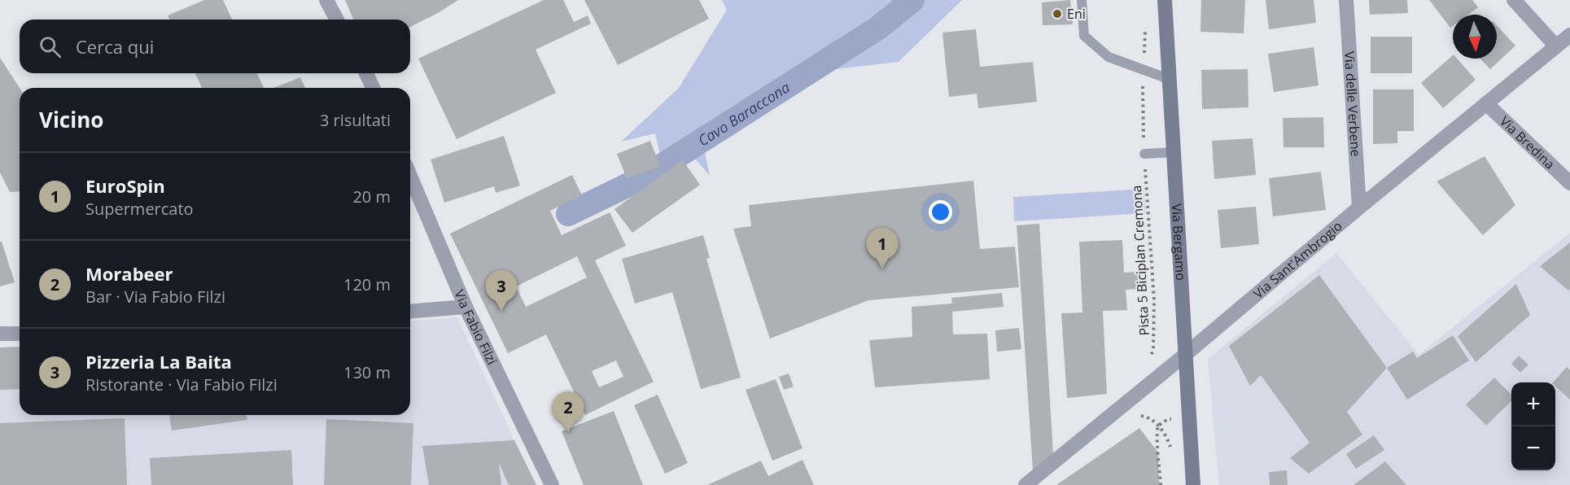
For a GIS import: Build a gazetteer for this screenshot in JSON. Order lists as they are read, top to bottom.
{
  "streets": {
    "main road": ["Via Bergamo"],
    "street": [
      "Via delle Verbene",
      "Via Bredina",
      "Via Sant'Ambrogio",
      "Via Fabio Filzi"
    ],
    "path": ["Pista 5 Biciplan Cremona"]
  },
  "crossings": [
    ["Via delle Verbene", "Via Sant'Ambrogio"],
    ["Via Bredina", "Via Sant'Ambrogio"],
    ["Via Bergamo", "Via Sant'Ambrogio"]
  ],
  "water": ["Cavo Baraccona"],
  "places": ["Eni"],
  "north": "bottom",
  "page": {
    "search": "Cerca qui",
    "heading": ["Vicino", "3 risultati"],
    "list": [
      {
        "mark": "1",
        "name": "EuroSpin",
        "note": "Supermercato",
        "value": "20 m"
      },
      {
        "mark": "2",
        "name": "Morabeer",
        "note": "Bar · Via Fabio Filzi",
        "value": "120 m"
      },
      {
        "mark": "3",
        "name": "Pizzeria La Baita",
        "note": "Ristorante · Via Fabio Filzi",
        "value": "130 m"
      }
    ],
    "pins": ["1", "3", "2"],
    "map_buttons": ["+", "−"]
  }
}
